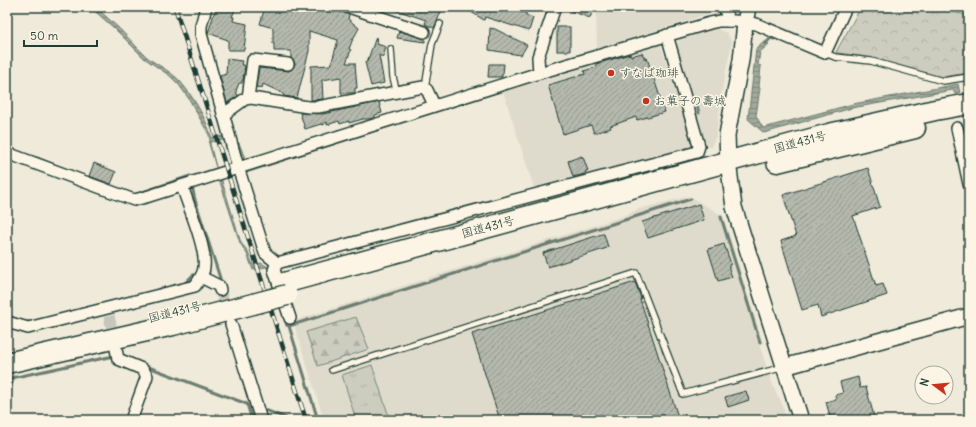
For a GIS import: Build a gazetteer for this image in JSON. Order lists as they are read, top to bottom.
{
  "streets": {
    "highway": ["国道431号"]
  },
  "places": ["すなば珈琲", "お菓子の壽城"],
  "scale_bar": "50 m",
  "north": "left"
}
